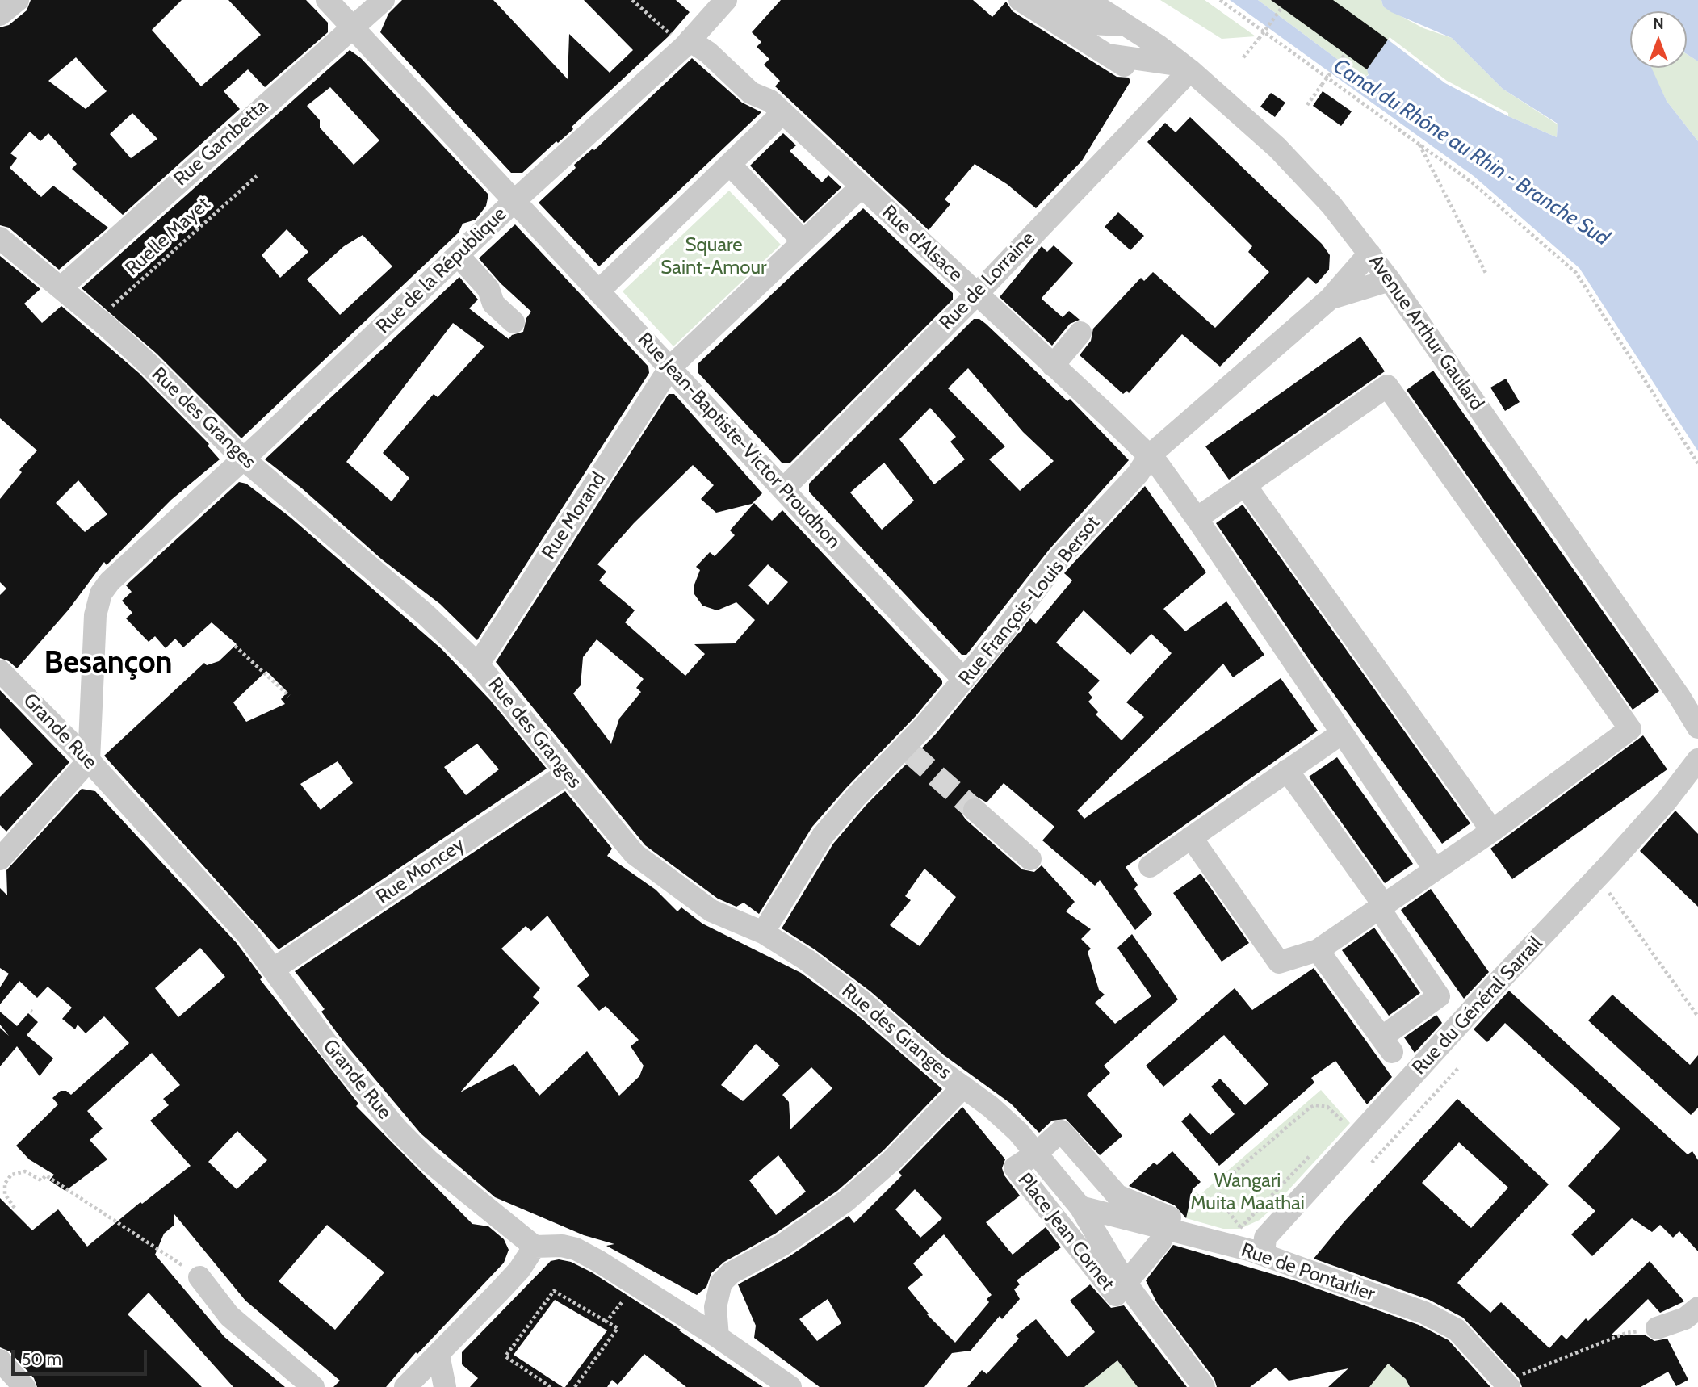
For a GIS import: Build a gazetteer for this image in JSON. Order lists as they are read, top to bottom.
{
  "streets": {
    "street": [
      "Rue Gambetta",
      "Rue d'Alsace",
      "Rue de la République",
      "Rue de Lorraine",
      "Avenue Arthur Gaulard",
      "Rue des Granges",
      "Rue Jean-Baptiste-Victor Proudhon",
      "Rue Morand",
      "Rue François-Louis Bersot",
      "Grande Rue",
      "Rue Moncey",
      "Rue du Général Sarrail",
      "Place Jean Cornet",
      "Rue de Pontarlier"
    ],
    "path": ["Ruelle Mayet"]
  },
  "crossings": [
    ["Rue Gambetta", "Rue des Granges"],
    ["Rue Gambetta", "Rue Jean-Baptiste-Victor Proudhon"],
    ["Ruelle Mayet", "Rue des Granges"],
    ["Rue d'Alsace", "Rue de la République"],
    ["Rue d'Alsace", "Rue de Lorraine"],
    ["Rue d'Alsace", "Rue Morand"],
    ["Rue d'Alsace", "Rue François-Louis Bersot"],
    ["Rue de la République", "Rue des Granges"],
    ["Rue de la République", "Rue Jean-Baptiste-Victor Proudhon"],
    ["Rue de la République", "Grande Rue"],
    ["Rue de Lorraine", "Avenue Arthur Gaulard"],
    ["Rue de Lorraine", "Rue Jean-Baptiste-Victor Proudhon"],
    ["Avenue Arthur Gaulard", "Rue François-Louis Bersot"],
    ["Rue des Granges", "Rue Morand"],
    ["Rue des Granges", "Rue François-Louis Bersot"],
    ["Rue des Granges", "Rue Moncey"],
    ["Rue des Granges", "Place Jean Cornet"],
    ["Rue des Granges", "Rue de Pontarlier"],
    ["Rue Jean-Baptiste-Victor Proudhon", "Rue Morand"],
    ["Rue Jean-Baptiste-Victor Proudhon", "Rue François-Louis Bersot"],
    ["Grande Rue", "Rue Moncey"],
    ["Rue du Général Sarrail", "Rue de Pontarlier"],
    ["Place Jean Cornet", "Rue de Pontarlier"]
  ],
  "districts": ["Besançon"],
  "water": ["Canal du Rhône au Rhin - Branche Sud"],
  "parks": ["Square Saint-Amour", "Wangari Muita Maathai"],
  "scale_bar": "50 m",
  "north": "top"
}
